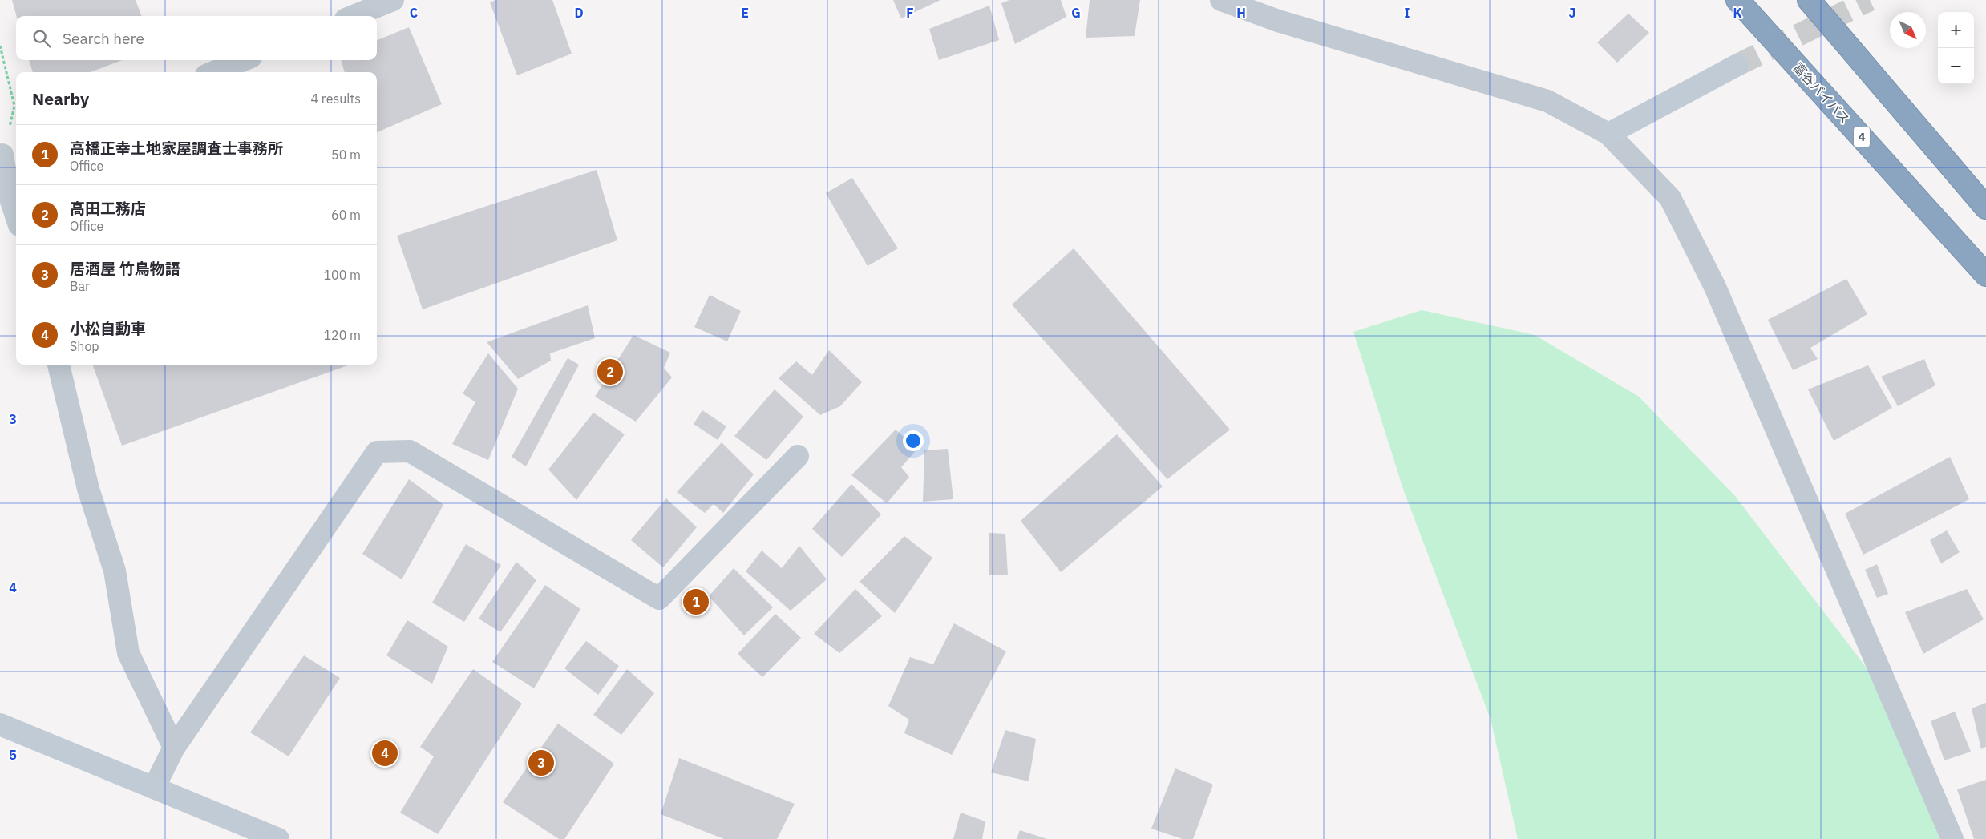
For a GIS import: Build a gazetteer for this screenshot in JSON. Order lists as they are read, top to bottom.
{
  "streets": {
    "highway": ["富谷バイパス", "4"]
  },
  "north": "bottom right",
  "page": {
    "map_buttons": ["+", "−"],
    "search": "Search here",
    "heading": ["Nearby", "4 results"],
    "list": [
      {
        "mark": "1",
        "name": "高橋正幸土地家屋調査士事務所",
        "note": "Office",
        "value": "50 m"
      },
      {
        "mark": "2",
        "name": "高田工務店",
        "note": "Office",
        "value": "60 m"
      },
      {
        "mark": "3",
        "name": "居酒屋 竹鳥物語",
        "note": "Bar",
        "value": "100 m"
      },
      {
        "mark": "4",
        "name": "小松自動車",
        "note": "Shop",
        "value": "120 m"
      }
    ],
    "pins": [
      "2",
      "1",
      "4",
      "3"
    ]
  },
  "grid": {
    "columns": [
      "C",
      "D",
      "E",
      "F",
      "G",
      "H",
      "I",
      "J",
      "K"
    ],
    "rows": ["3", "4", "5"]
  }
}
